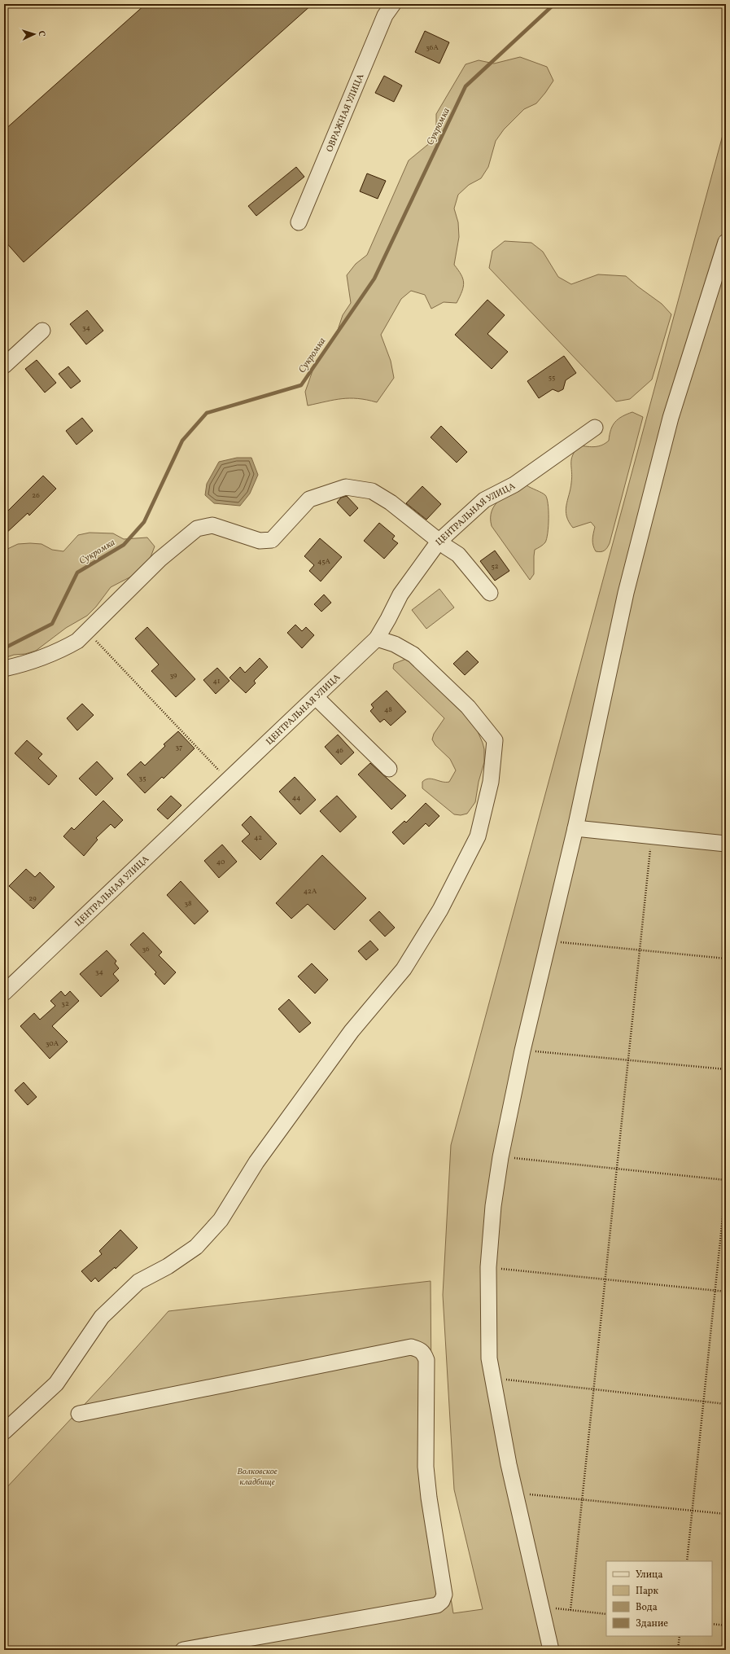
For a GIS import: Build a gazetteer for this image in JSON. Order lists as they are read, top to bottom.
{
  "streets": {
    "street": ["ОВРАЖНАЯ УЛИЦА", "ЦЕНТРАЛЬНАЯ УЛИЦА"]
  },
  "water": ["Сукромка"],
  "parks": ["Волковское кладбище"],
  "house_numbers": [
    "36А",
    "34",
    "55",
    "26",
    "45А",
    "52",
    "39",
    "41",
    "48",
    "37",
    "46",
    "35",
    "44",
    "42",
    "40",
    "42А",
    "29",
    "38",
    "36",
    "34",
    "32",
    "30А"
  ],
  "legend": [
    "Улица",
    "Парк",
    "Вода",
    "Здание"
  ],
  "north": "right"
}
